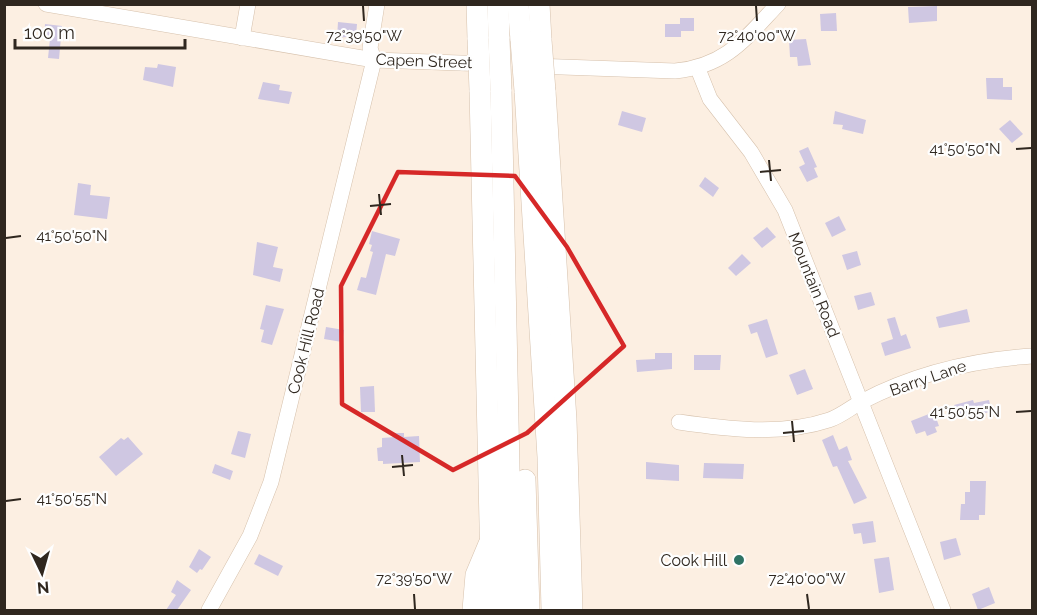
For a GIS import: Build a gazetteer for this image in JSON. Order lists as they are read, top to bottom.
{
  "streets": {
    "street": [
      "Capen Street",
      "Mountain Road",
      "Cook Hill Road",
      "Barry Lane"
    ]
  },
  "crossings": [
    ["Capen Street", "Mountain Road"],
    ["Capen Street", "Cook Hill Road"],
    ["Mountain Road", "Barry Lane"]
  ],
  "places": ["Cook Hill"],
  "scale_bar": "100 m",
  "north": "bottom",
  "coordinates": [
    "72°39'50\"W",
    "72°40'00\"W",
    "41°50'50\"N",
    "41°50'55\"N"
  ]
}
